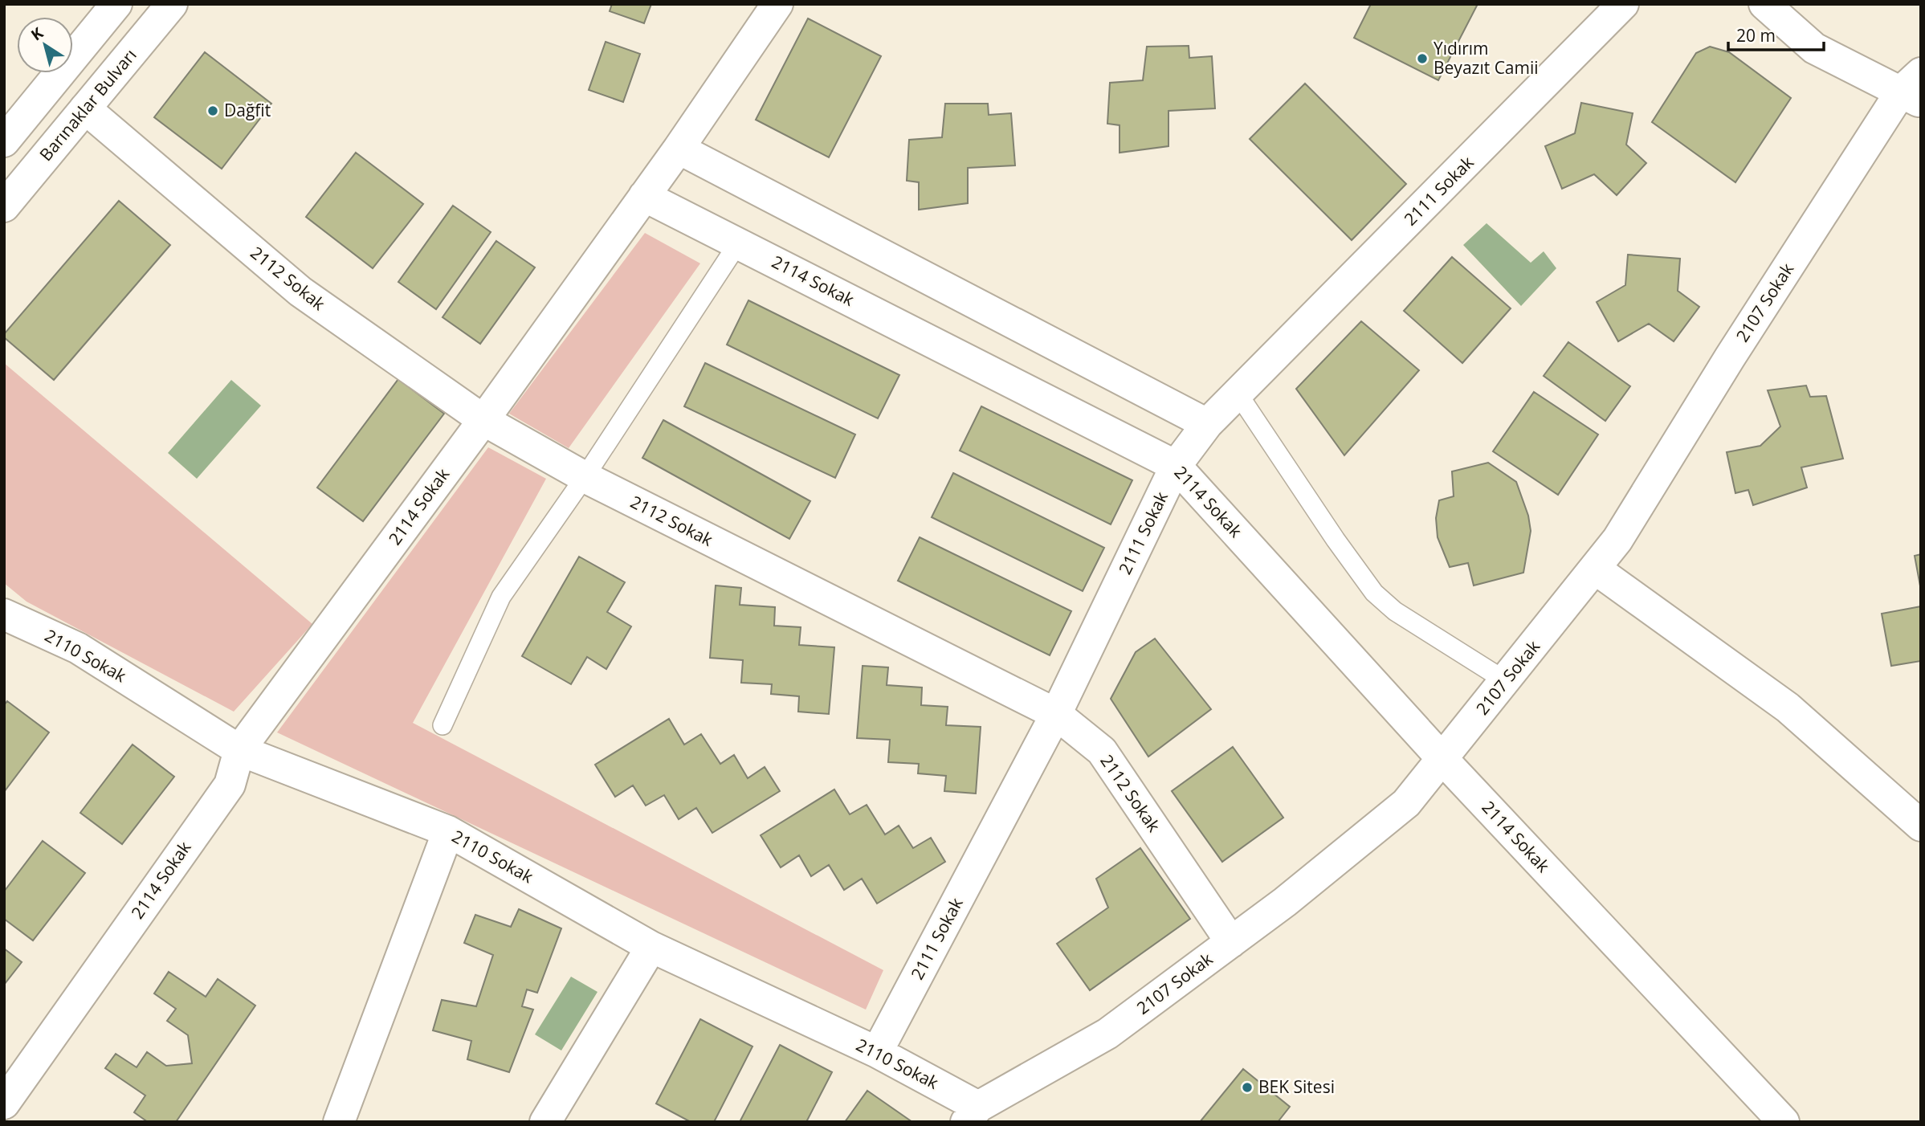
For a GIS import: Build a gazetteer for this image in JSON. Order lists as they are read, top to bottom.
{
  "streets": {
    "street": [
      "Barınaklar Bulvarı",
      "2111 Sokak",
      "2112 Sokak",
      "2114 Sokak",
      "2107 Sokak",
      "2110 Sokak"
    ]
  },
  "crossings": [
    ["Barınaklar Bulvarı", "2112 Sokak"],
    ["2111 Sokak", "2112 Sokak"],
    ["2111 Sokak", "2114 Sokak"],
    ["2111 Sokak", "2110 Sokak"],
    ["2112 Sokak", "2114 Sokak"],
    ["2112 Sokak", "2107 Sokak"],
    ["2114 Sokak", "2107 Sokak"],
    ["2114 Sokak", "2110 Sokak"],
    ["2107 Sokak", "2110 Sokak"]
  ],
  "places": ["Yıdırım Beyazıt Camii", "Dağfit", "BEK Sitesi"],
  "scale_bar": "20 m",
  "north": "top left"
}
